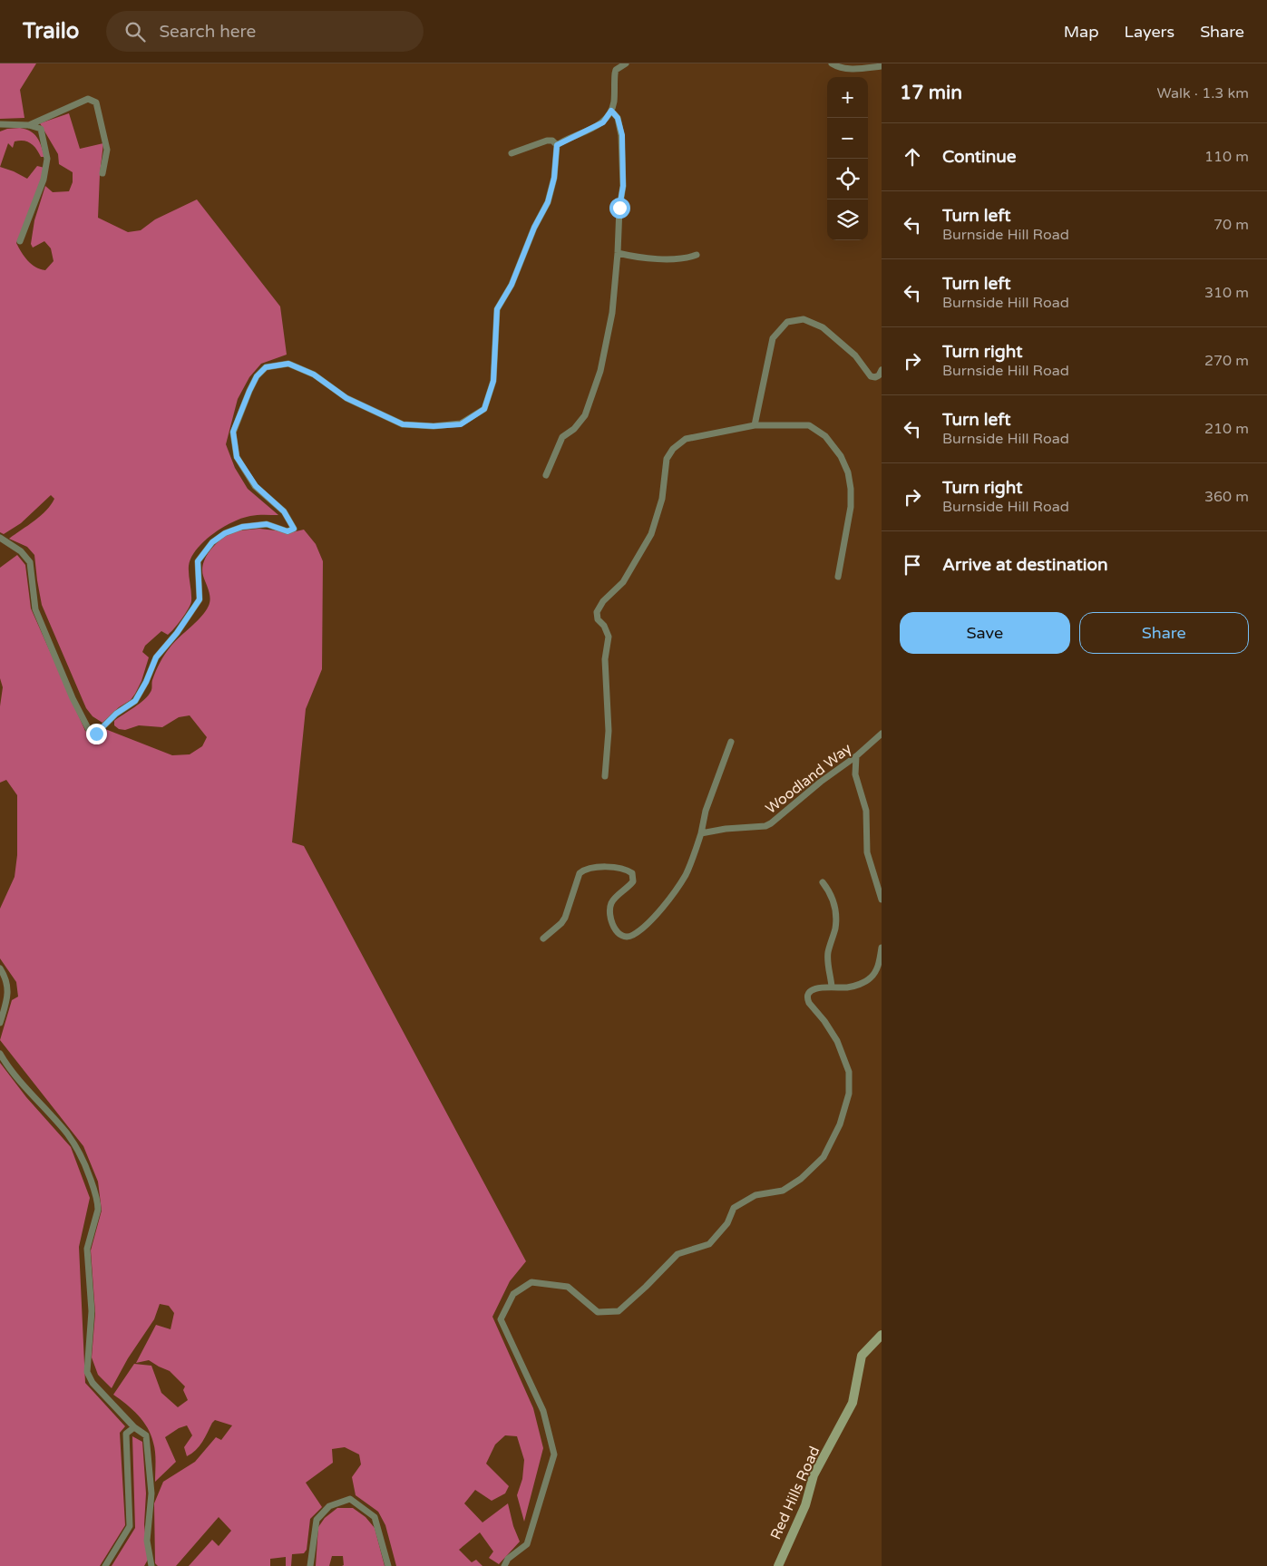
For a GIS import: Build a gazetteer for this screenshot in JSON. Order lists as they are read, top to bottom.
{
  "streets": {
    "main road": ["Red Hills Road"],
    "street": ["Woodland Way"]
  },
  "page": {
    "header": "Trailo",
    "search": "Search here",
    "nav": ["Map", "Layers", "Share"],
    "heading": ["17 min", "Walk · 1.3 km"],
    "map_buttons": ["+", "−"],
    "list": [
      ["Continue", "110 m"],
      ["Turn left", "Burnside Hill Road", "70 m"],
      ["Turn left", "Burnside Hill Road", "310 m"],
      ["Turn right", "Burnside Hill Road", "270 m"],
      ["Turn left", "Burnside Hill Road", "210 m"],
      ["Turn right", "Burnside Hill Road", "360 m"],
      "Arrive at destination"
    ],
    "buttons": ["Save", "Share"]
  }
}
